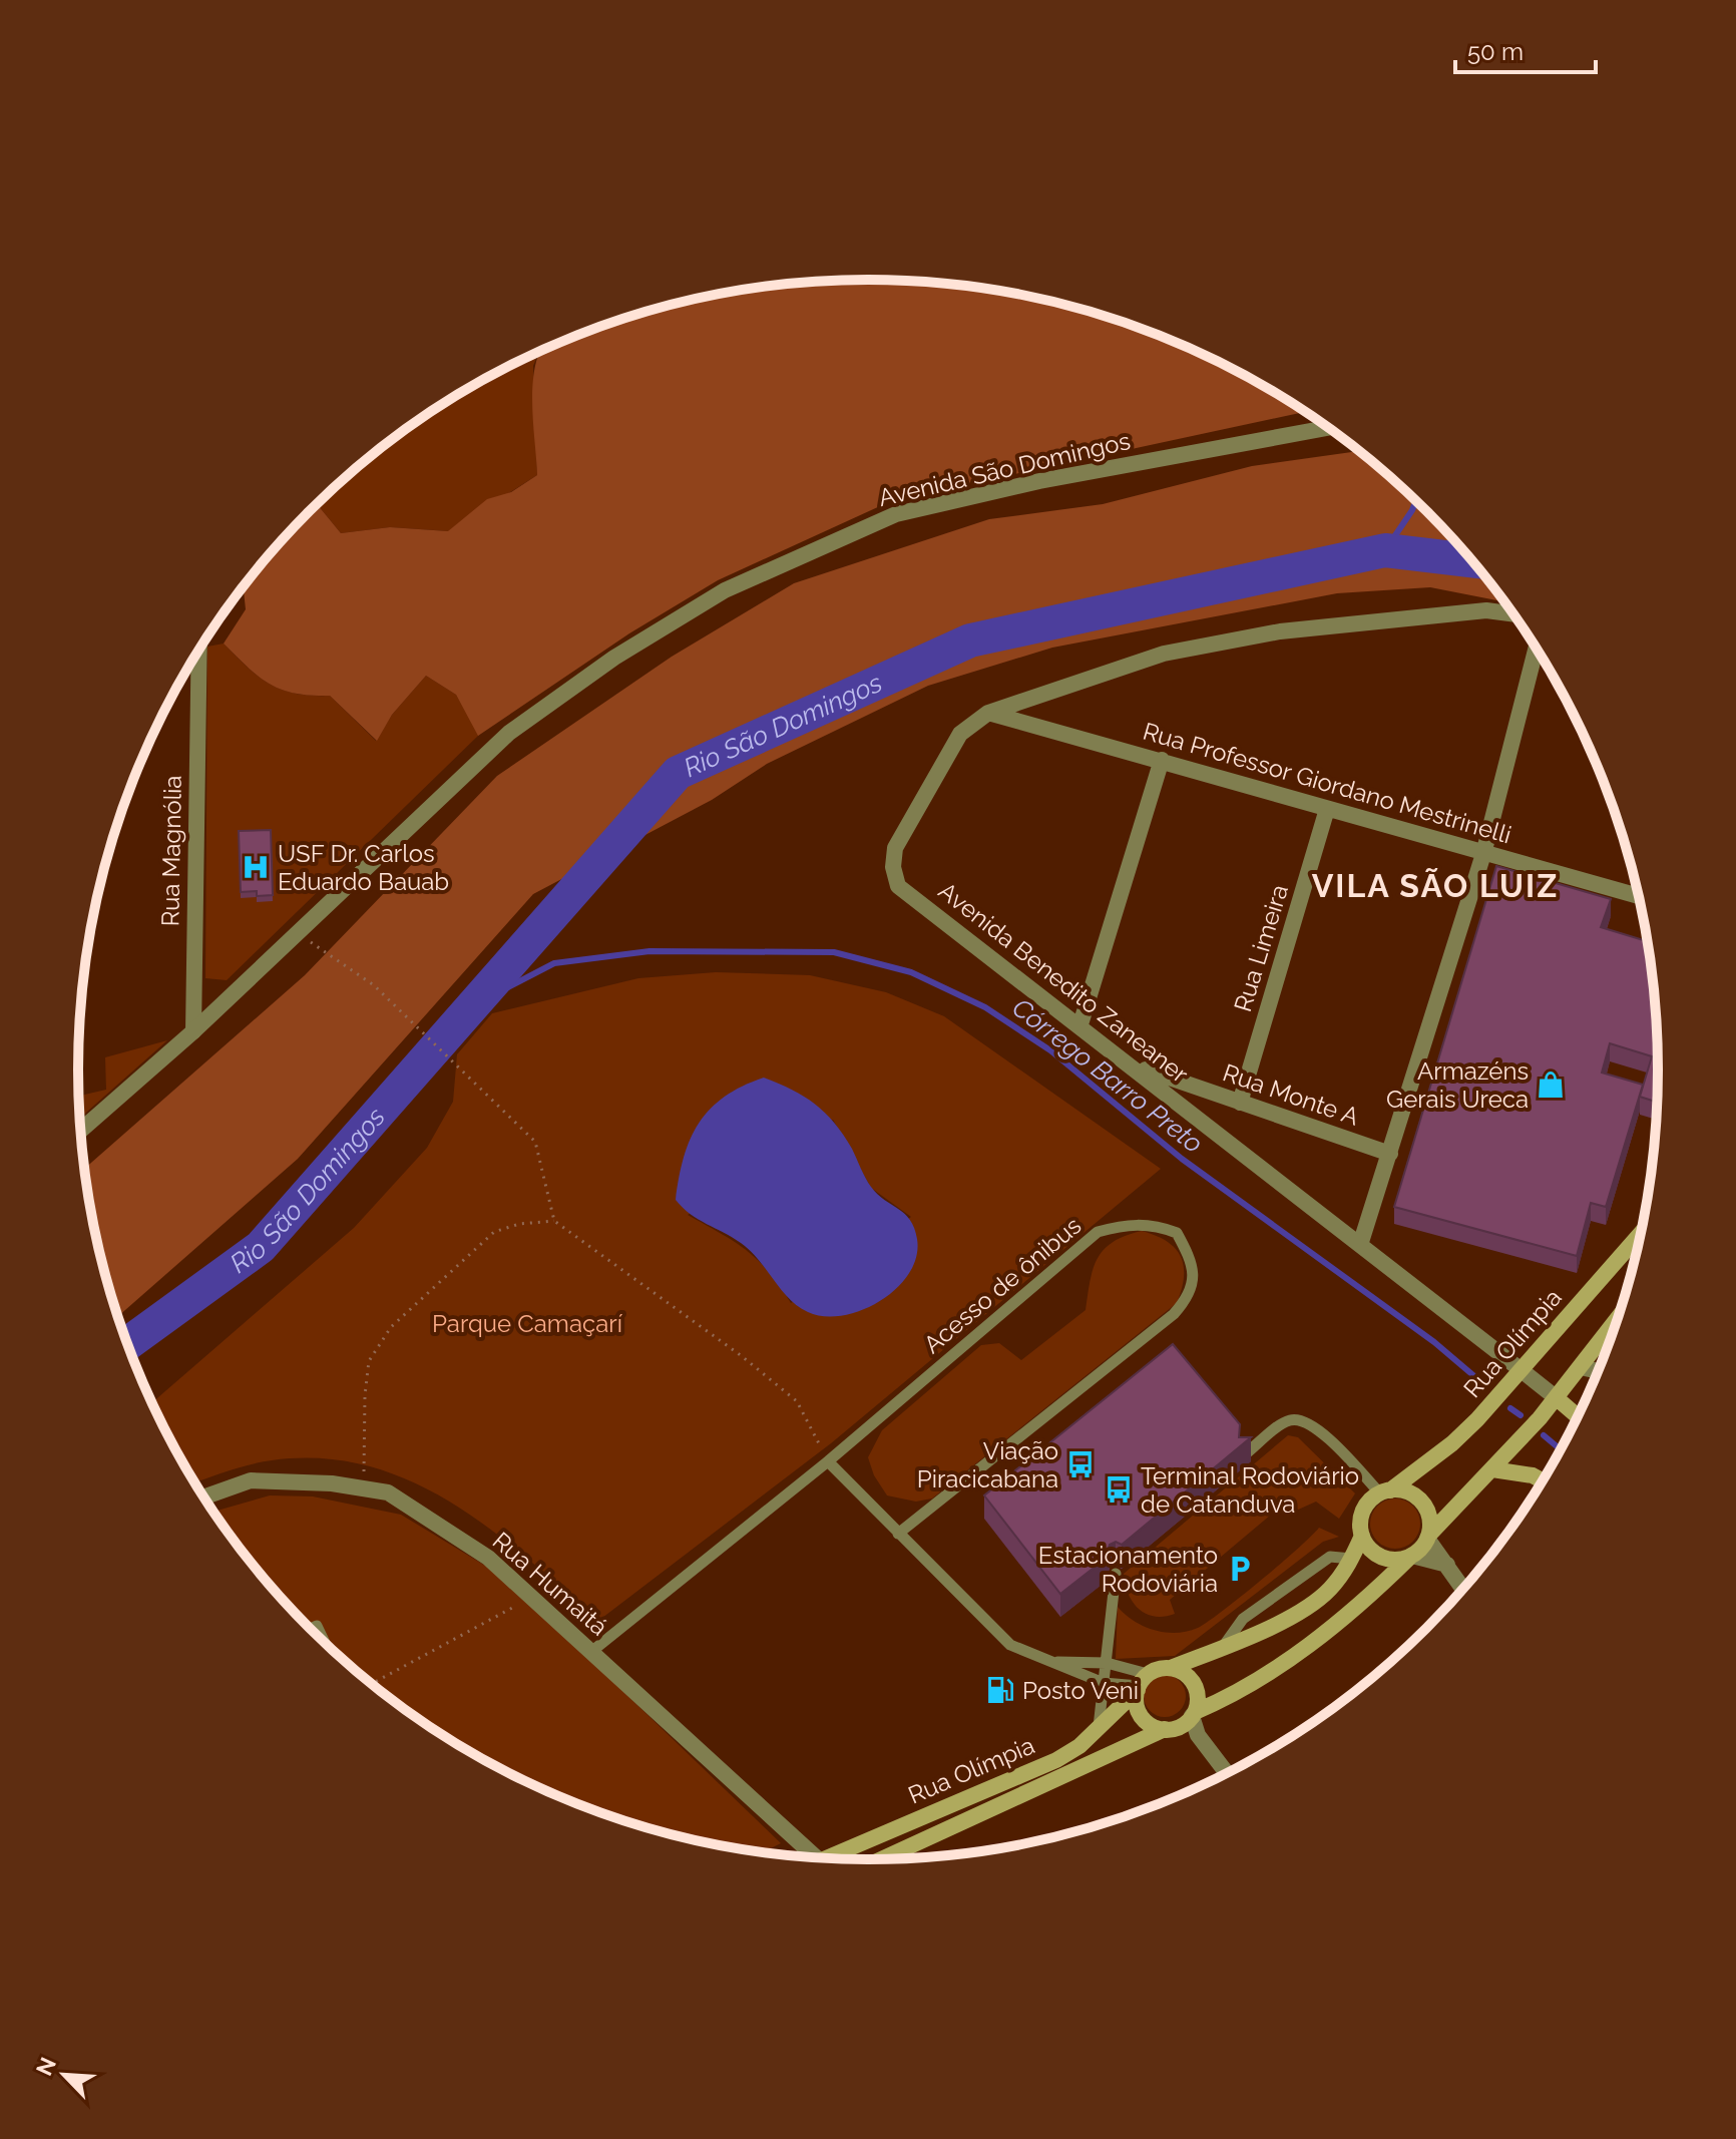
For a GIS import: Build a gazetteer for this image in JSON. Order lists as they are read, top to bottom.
{
  "streets": {
    "main road": ["Rua Olímpia"],
    "street": [
      "Avenida São Domingos",
      "Rua Professor Giordano Mestrinelli",
      "Rua Magnólia",
      "Rua Limeira",
      "Avenida Benedito Zaneaner",
      "Rua Monte A",
      "Rua Humaitá"
    ],
    "lane": ["Acesso de ônibus"]
  },
  "crossings": [
    ["Avenida São Domingos", "Rua Magnólia"],
    ["Rua Professor Giordano Mestrinelli", "Rua Limeira"],
    ["Rua Professor Giordano Mestrinelli", "Avenida Benedito Zaneaner"],
    ["Rua Limeira", "Rua Monte A"],
    ["Avenida Benedito Zaneaner", "Rua Monte A"],
    ["Avenida Benedito Zaneaner", "Rua Olímpia"],
    ["Acesso de ônibus", "Rua Humaitá"]
  ],
  "districts": ["VILA SÃO LUIZ"],
  "water": ["Rio São Domingos", "Córrego Barro Preto"],
  "parks": ["Parque Camaçarí"],
  "places": {
    "hospital": ["USF Dr. Carlos Eduardo Bauab"],
    "shop": ["Armazéns Gerais Ureca"],
    "bus stop": ["Viação Piracicabana", "Terminal Rodoviário de Catanduva"],
    "parking": ["Estacionamento Rodoviária"],
    "fuel station": ["Posto Veni"]
  },
  "scale_bar": "50 m",
  "north": "top left"
}
